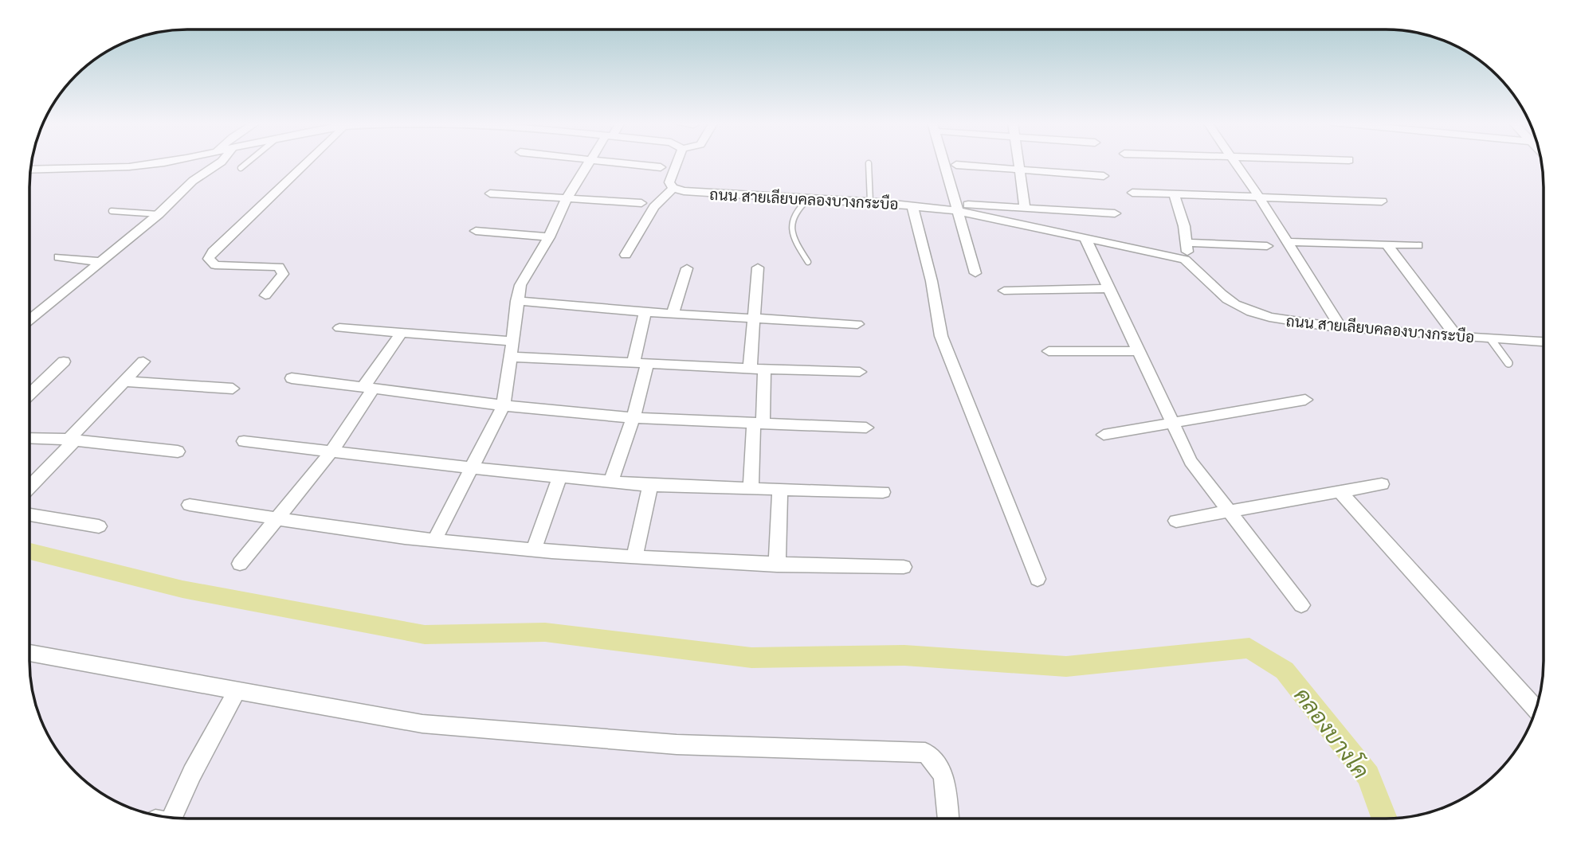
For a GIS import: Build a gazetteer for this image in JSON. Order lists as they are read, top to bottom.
{
  "streets": {
    "street": ["ถนน สายเลียบคลองบางกระบือ"]
  },
  "water": ["คลองบางโค"]
}
